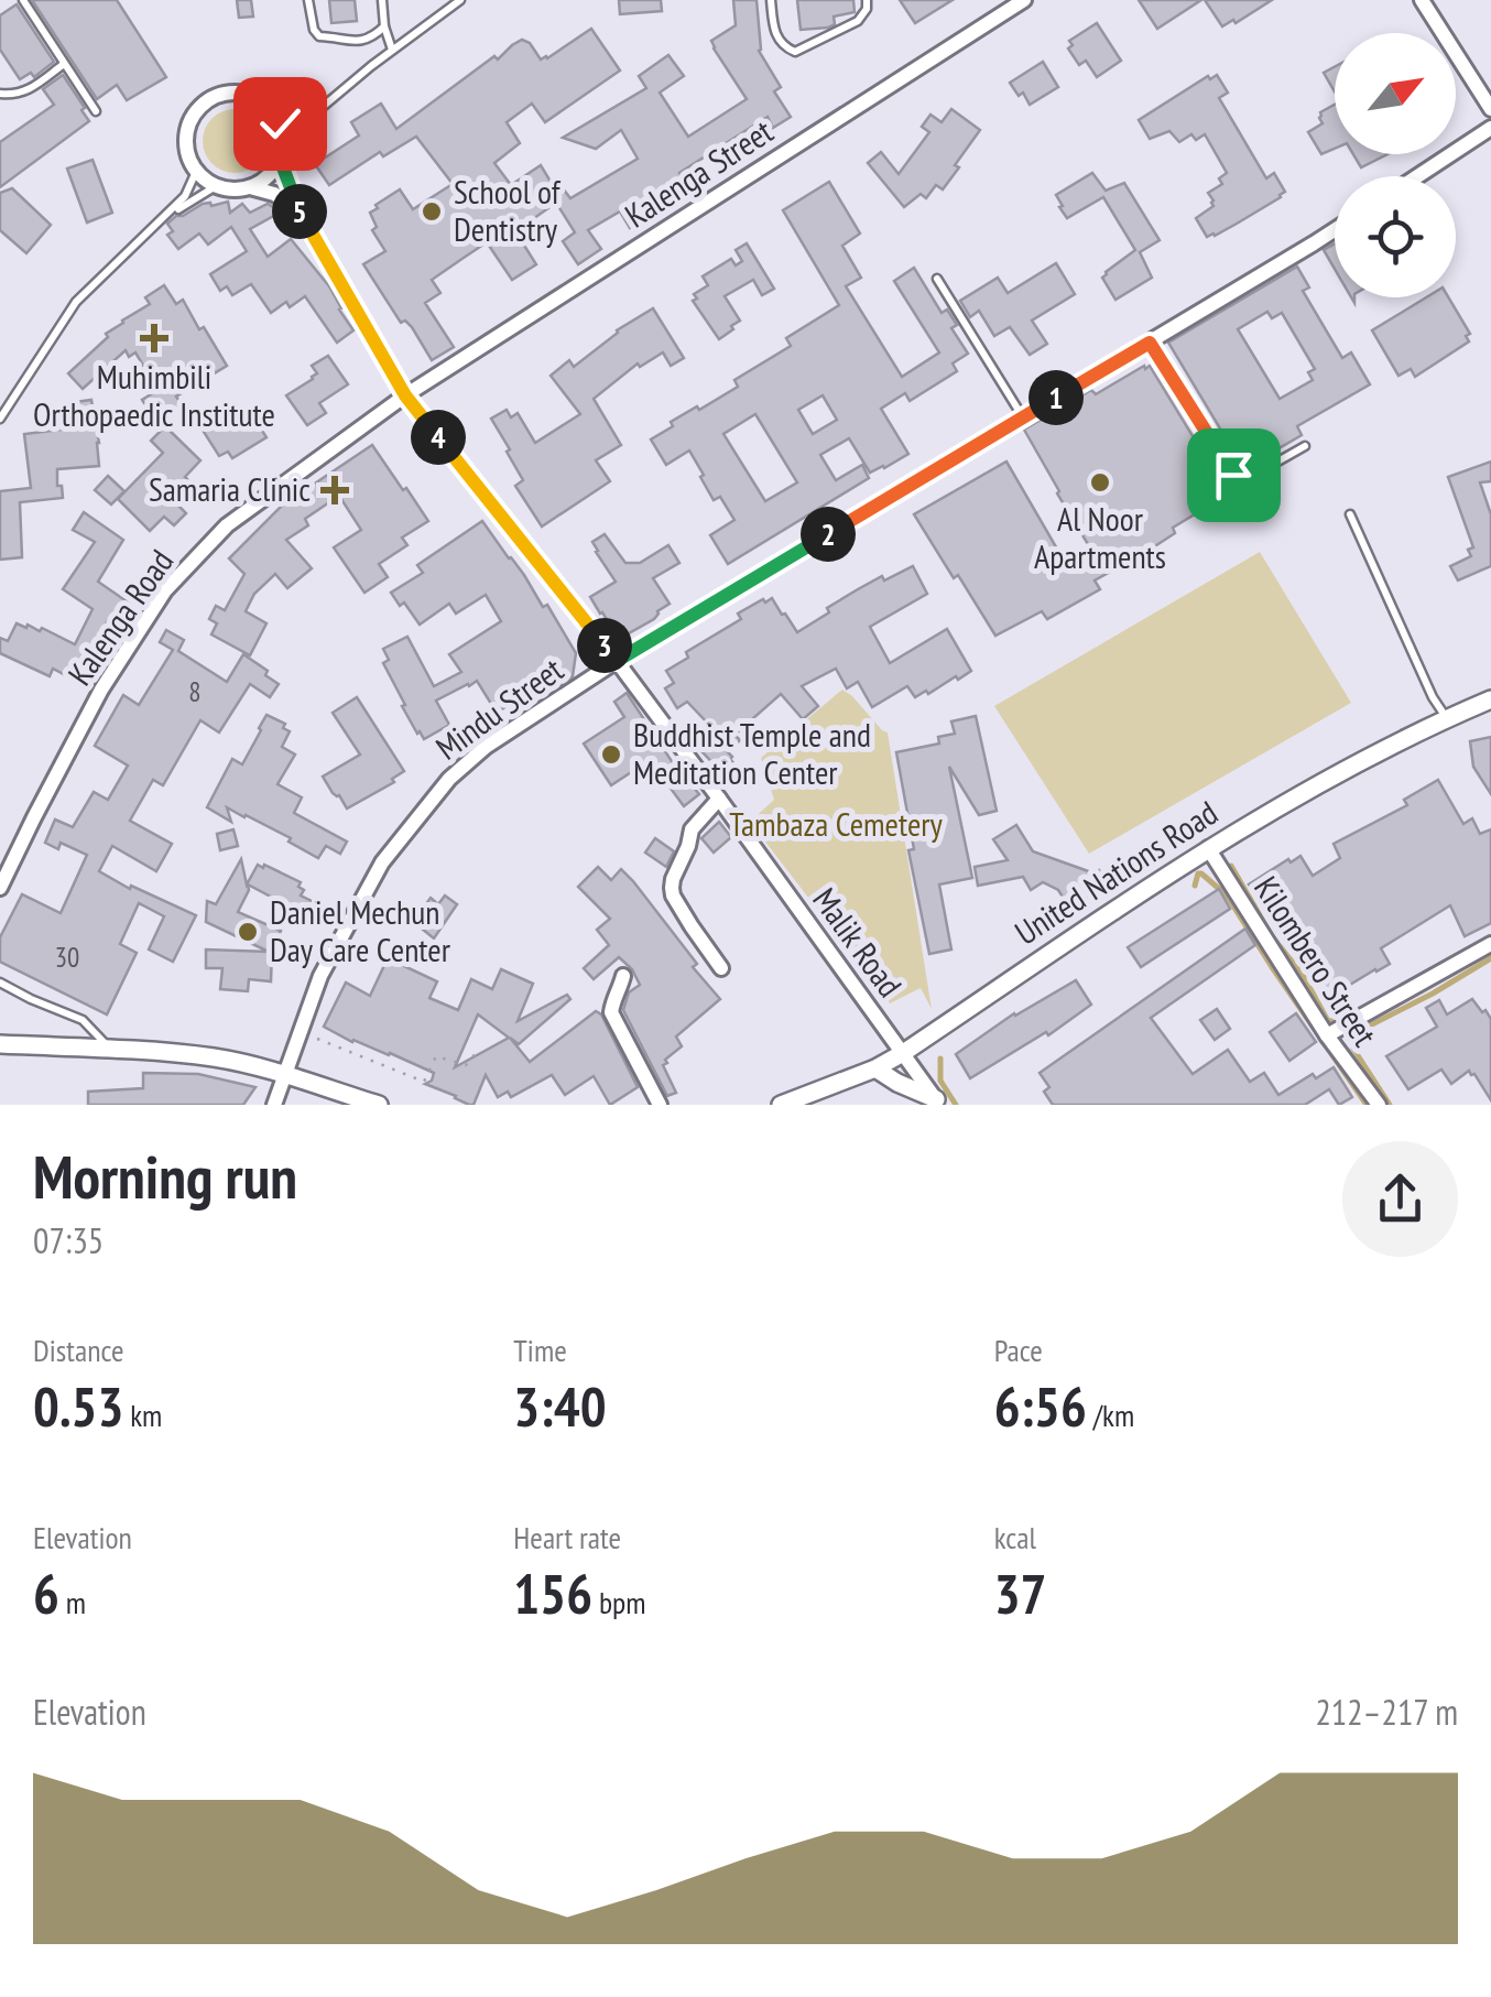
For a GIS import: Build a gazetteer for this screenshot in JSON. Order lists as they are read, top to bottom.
{
  "streets": {
    "street": [
      "Kalenga Street",
      "Kalenga Road",
      "Mindu Street",
      "United Nations Road",
      "Malik Road",
      "Kilombero Street"
    ]
  },
  "crossings": [
    ["Kalenga Street", "Kalenga Road"],
    ["Kalenga Street", "Malik Road"],
    ["Kalenga Road", "Malik Road"],
    ["Mindu Street", "Malik Road"],
    ["United Nations Road", "Malik Road"],
    ["United Nations Road", "Kilombero Street"]
  ],
  "parks": ["Tambaza Cemetery"],
  "places": {
    "other": [
      "School of Dentistry",
      "Al Noor Apartments",
      "Buddhist Temple and Meditation Center",
      "Daniel Mechun Day Care Center"
    ],
    "health": ["Muhimbili Orthopaedic Institute", "Samaria Clinic"]
  },
  "house_numbers": ["8", "30"],
  "north": "top right",
  "page": {
    "pins": [
      "5",
      "1",
      "4",
      "2",
      "3"
    ],
    "heading": ["Morning run", "07:35"],
    "stats": [
      ["Distance", "0.53 km"],
      ["Time", "3:40"],
      ["Pace", "6:56 /km"],
      ["Elevation", "6 m"],
      ["Heart rate", "156 bpm"],
      ["kcal", "37"]
    ],
    "chart": ["Elevation", "212–217 m"]
  }
}
